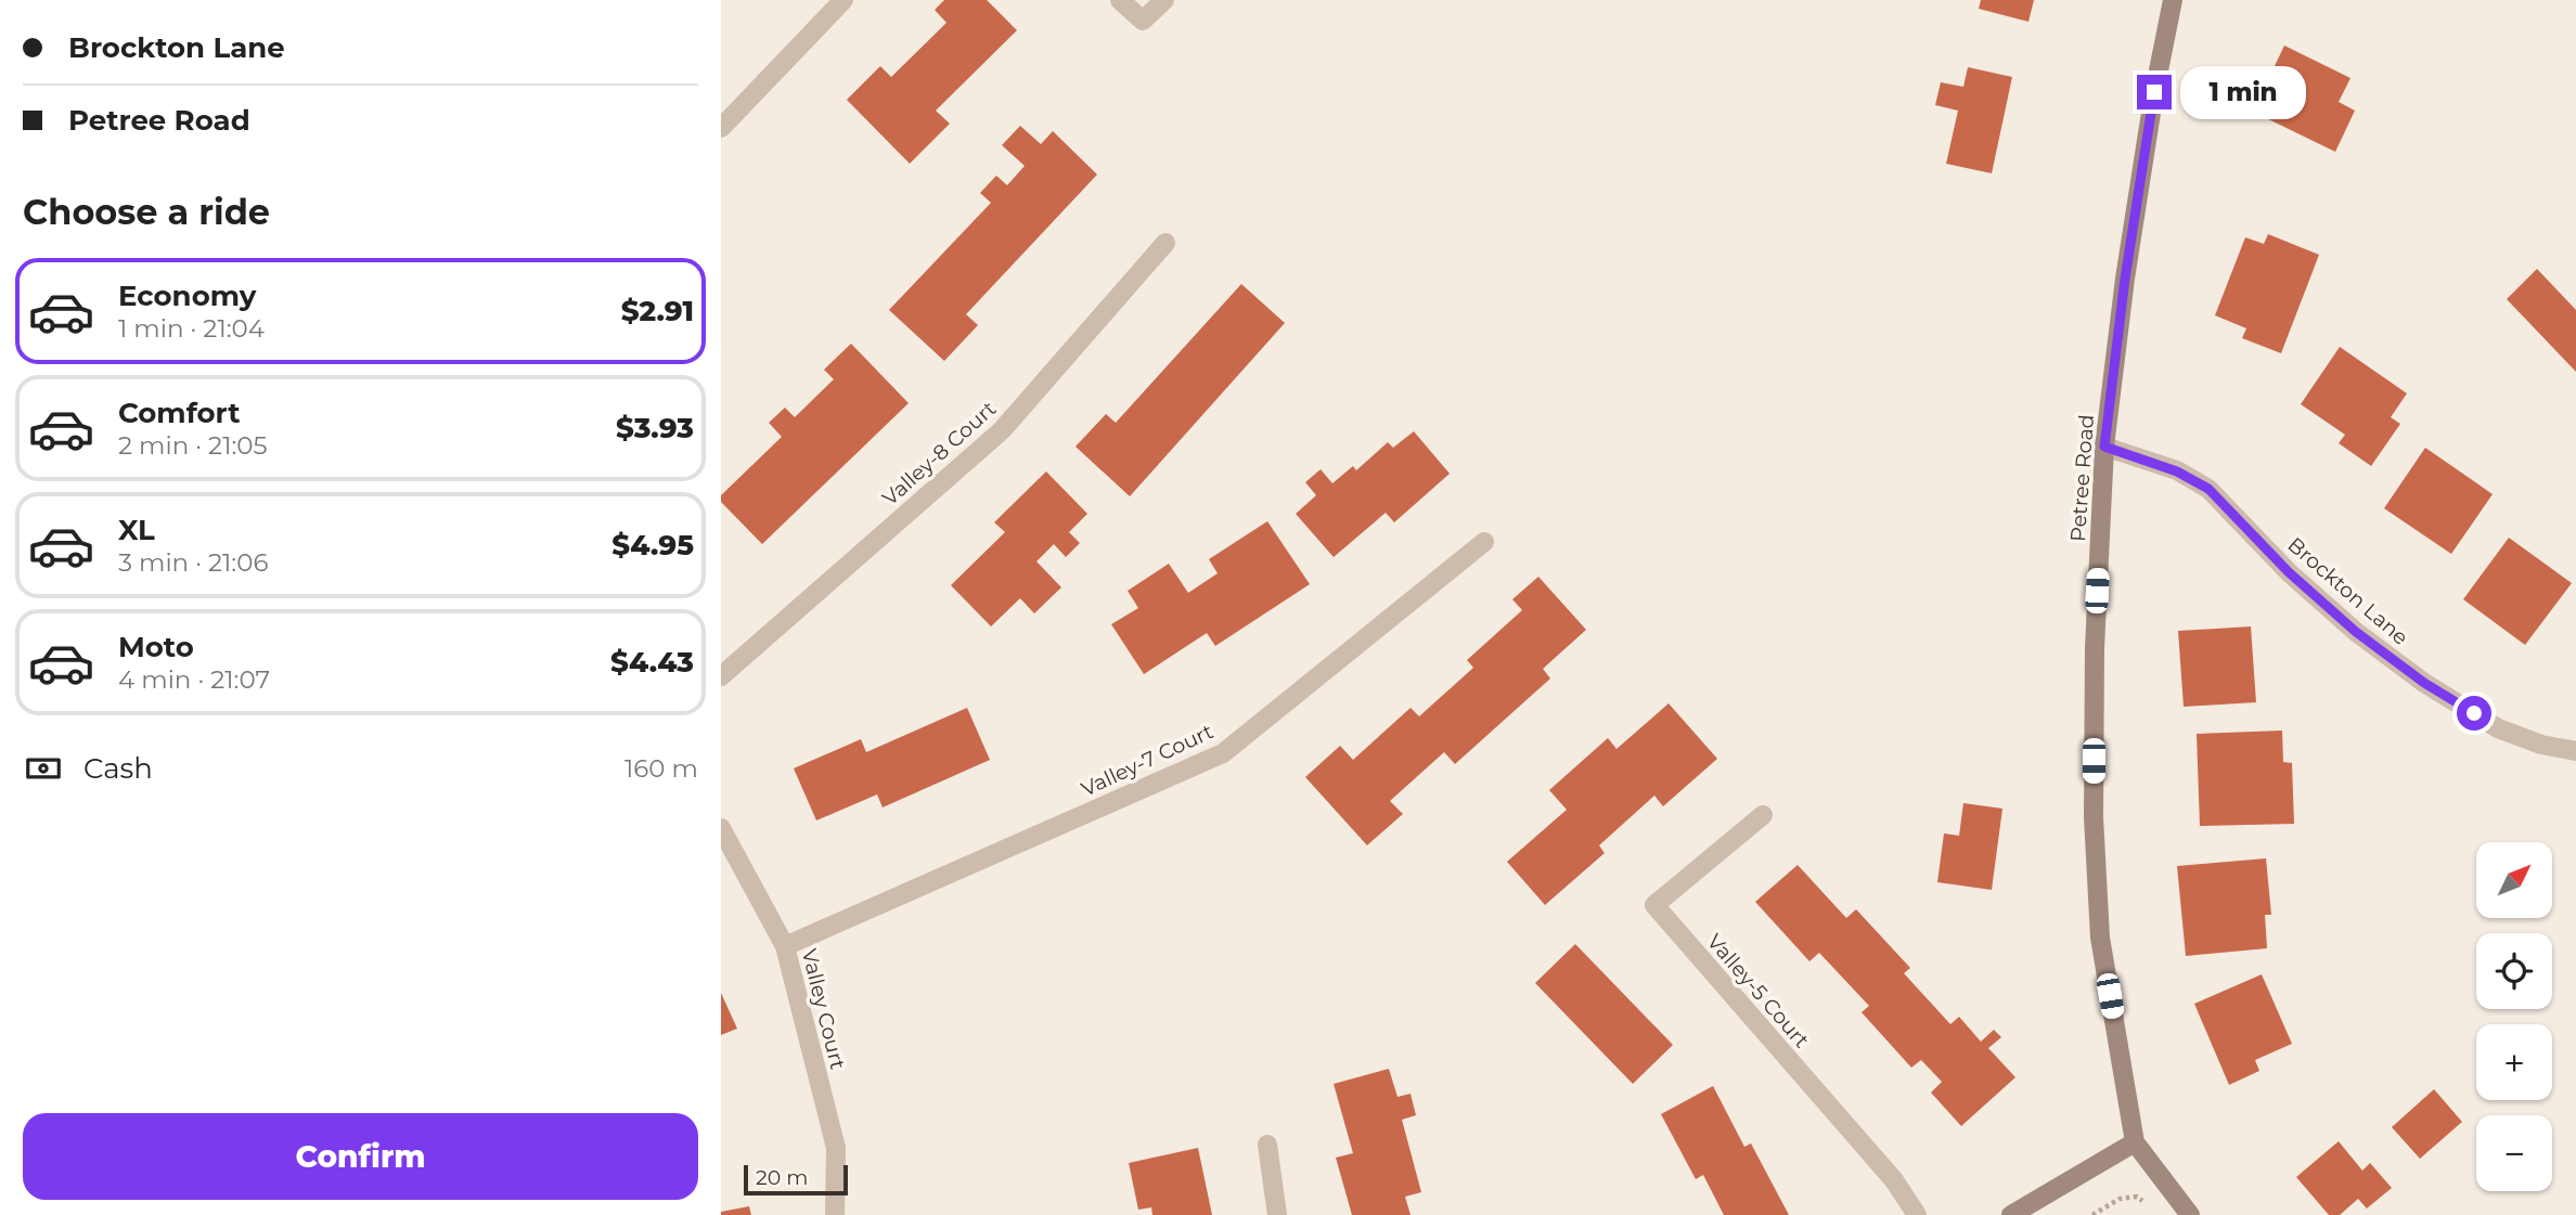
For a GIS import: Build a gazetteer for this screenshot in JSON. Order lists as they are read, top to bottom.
{
  "streets": {
    "street": [
      "Valley-8 Court",
      "Petree Road",
      "Brockton Lane",
      "Valley-7 Court",
      "Valley-5 Court",
      "Valley Court"
    ]
  },
  "crossings": [
    ["Petree Road", "Brockton Lane"],
    ["Valley-7 Court", "Valley Court"]
  ],
  "scale_bar": "20 m",
  "north": "top right",
  "page": {
    "banner": ["Brockton Lane", "Petree Road"],
    "bubble": "1 min",
    "heading": "Choose a ride",
    "list": [
      {
        "name": "Economy",
        "note": "1 min · 21:04",
        "value": "$2.91"
      },
      {
        "name": "Comfort",
        "note": "2 min · 21:05",
        "value": "$3.93"
      },
      {
        "name": "XL",
        "note": "3 min · 21:06",
        "value": "$4.95"
      },
      {
        "name": "Moto",
        "note": "4 min · 21:07",
        "value": "$4.43"
      }
    ],
    "pay": ["Cash", "160 m"],
    "map_buttons": ["+", "−"],
    "buttons": "Confirm",
    "scale": "20 m"
  }
}
